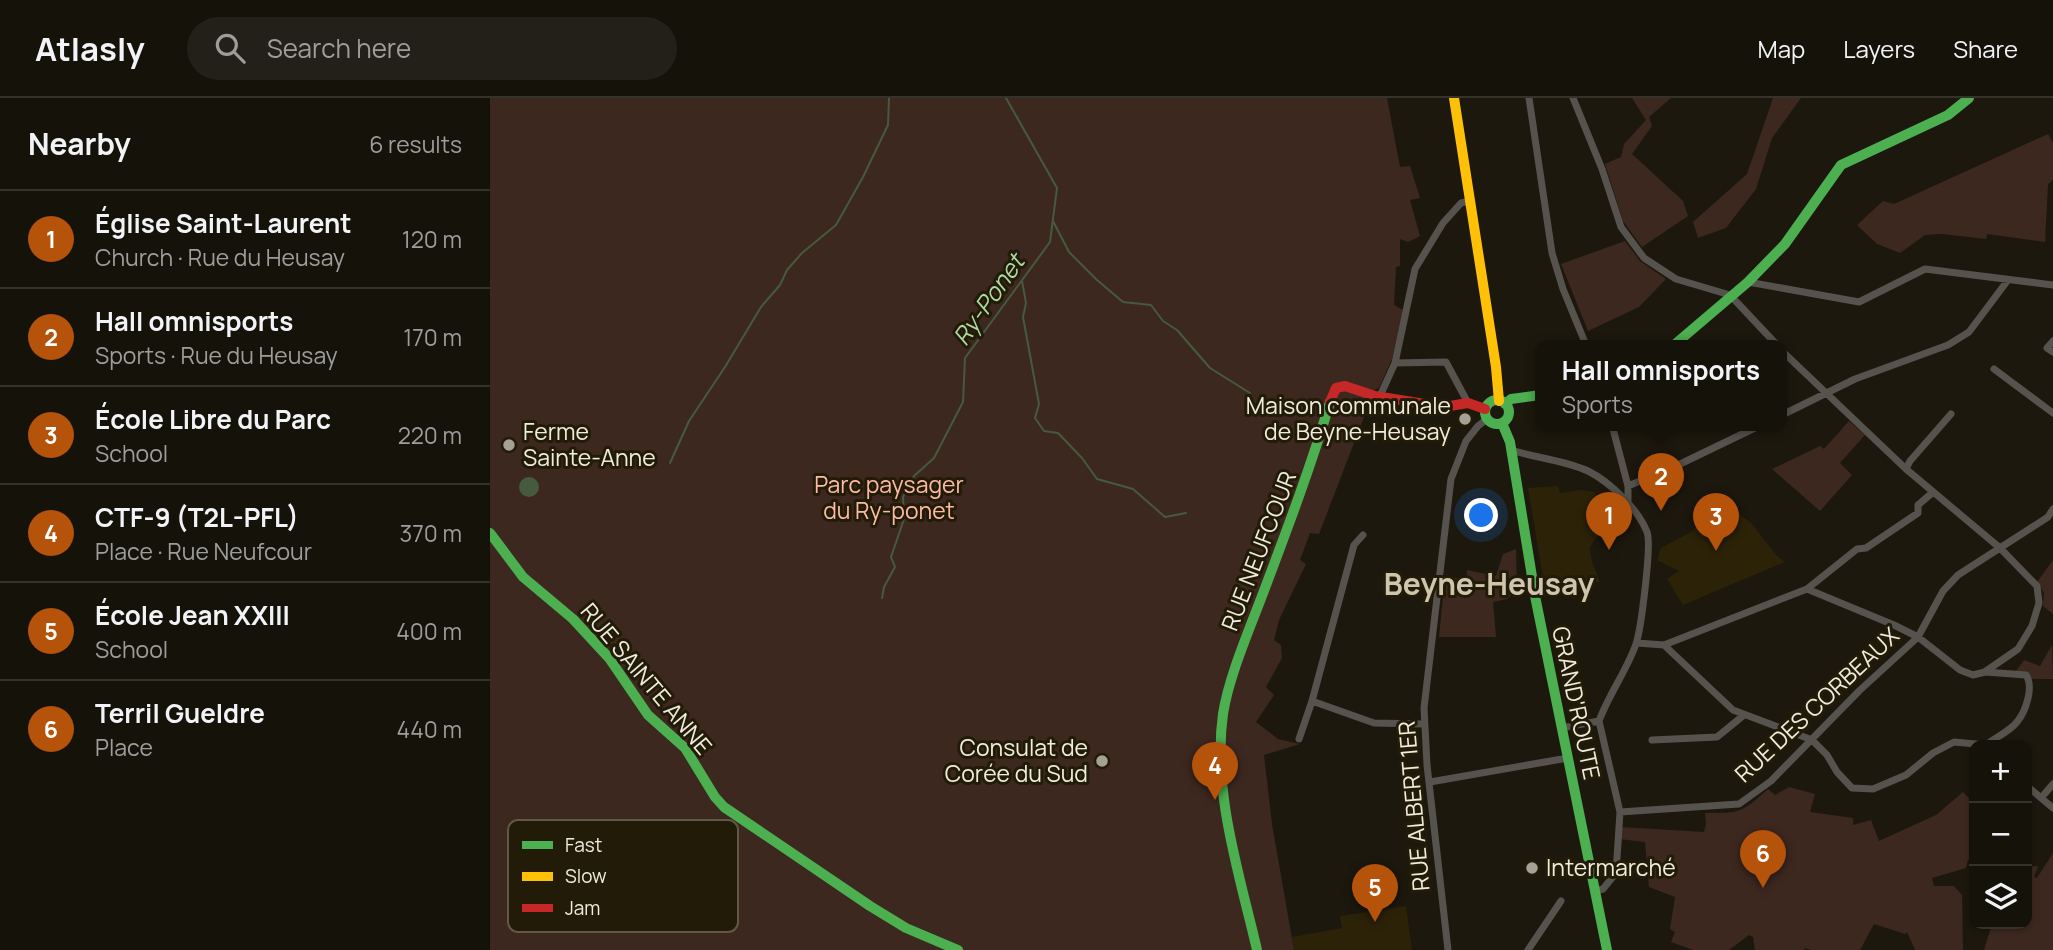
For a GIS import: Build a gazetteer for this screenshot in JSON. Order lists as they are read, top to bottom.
{
  "streets": {
    "street": [
      "RUE NEUFCOUR",
      "RUE SAINTE ANNE",
      "GRAND'ROUTE",
      "RUE DES CORBEAUX",
      "RUE ALBERT 1ER"
    ]
  },
  "districts": ["Beyne-Heusay"],
  "water": ["Ry-Ponet"],
  "parks": ["Parc paysager du Ry-ponet"],
  "places": [
    "Maison communale de Beyne-Heusay",
    "Ferme Sainte-Anne",
    "Consulat de Corée du Sud",
    "Intermarché"
  ],
  "legend": ["Fast", "Slow", "Jam"],
  "page": {
    "header": "Atlasly",
    "search": "Search here",
    "nav": ["Map", "Layers", "Share"],
    "heading": ["Nearby", "6 results"],
    "list": [
      {
        "mark": "1",
        "name": "Église Saint-Laurent",
        "note": "Church · Rue du Heusay",
        "value": "120 m"
      },
      {
        "mark": "2",
        "name": "Hall omnisports",
        "note": "Sports · Rue du Heusay",
        "value": "170 m"
      },
      {
        "mark": "3",
        "name": "École Libre du Parc",
        "note": "School",
        "value": "220 m"
      },
      {
        "mark": "4",
        "name": "CTF-9 (T2L-PFL)",
        "note": "Place · Rue Neufcour",
        "value": "370 m"
      },
      {
        "mark": "5",
        "name": "École Jean XXIII",
        "note": "School",
        "value": "400 m"
      },
      {
        "mark": "6",
        "name": "Terril Gueldre",
        "note": "Place",
        "value": "440 m"
      }
    ],
    "popup": ["Hall omnisports", "Sports"],
    "pins": [
      "2",
      "1",
      "3",
      "4",
      "6",
      "5"
    ],
    "map_buttons": ["+", "−"]
  }
}
